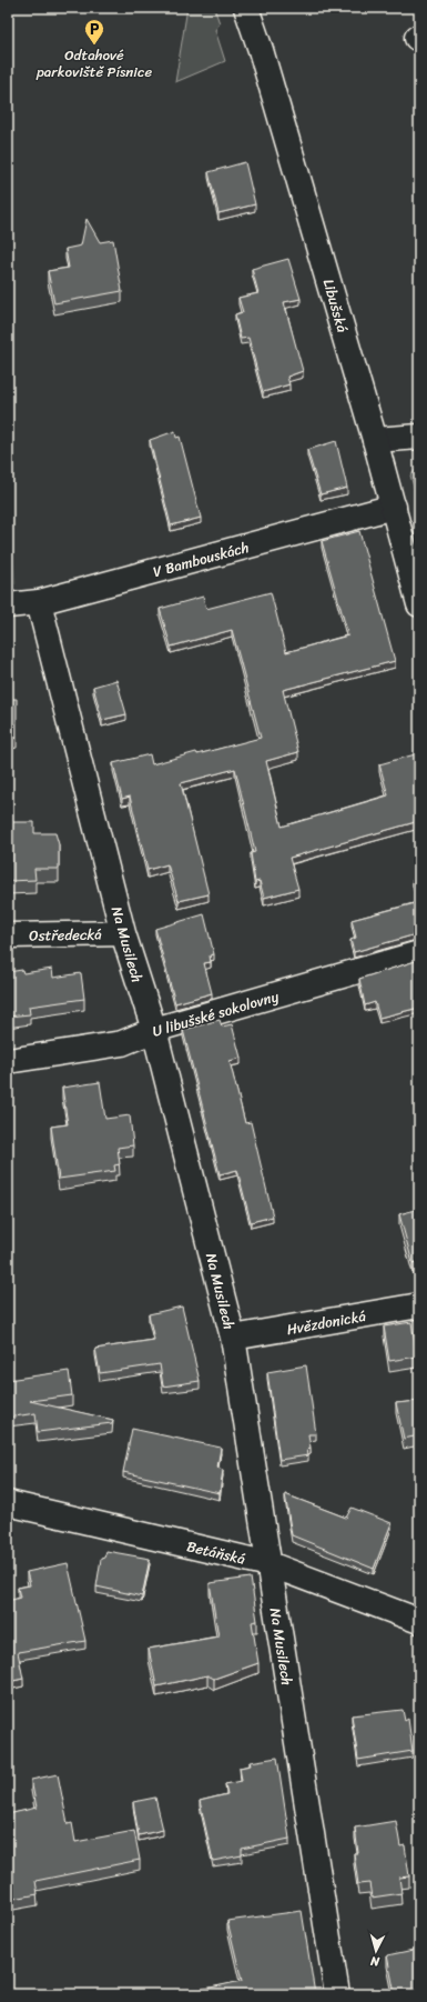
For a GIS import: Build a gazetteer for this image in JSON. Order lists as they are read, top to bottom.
{
  "streets": {
    "street": [
      "Libušská",
      "V Bambouskách",
      "Ostředecká",
      "Na Musilech",
      "U libušské sokolovny",
      "Hvězdonická",
      "Betáňská"
    ]
  },
  "crossings": [
    ["Libušská", "V Bambouskách"],
    ["V Bambouskách", "Na Musilech"],
    ["Ostředecká", "Na Musilech"],
    ["Na Musilech", "U libušské sokolovny"],
    ["Na Musilech", "Hvězdonická"],
    ["Na Musilech", "Betáňská"]
  ],
  "places": {
    "parking": ["Odtahové parkoviště Písnice"]
  },
  "north": "bottom"
}
